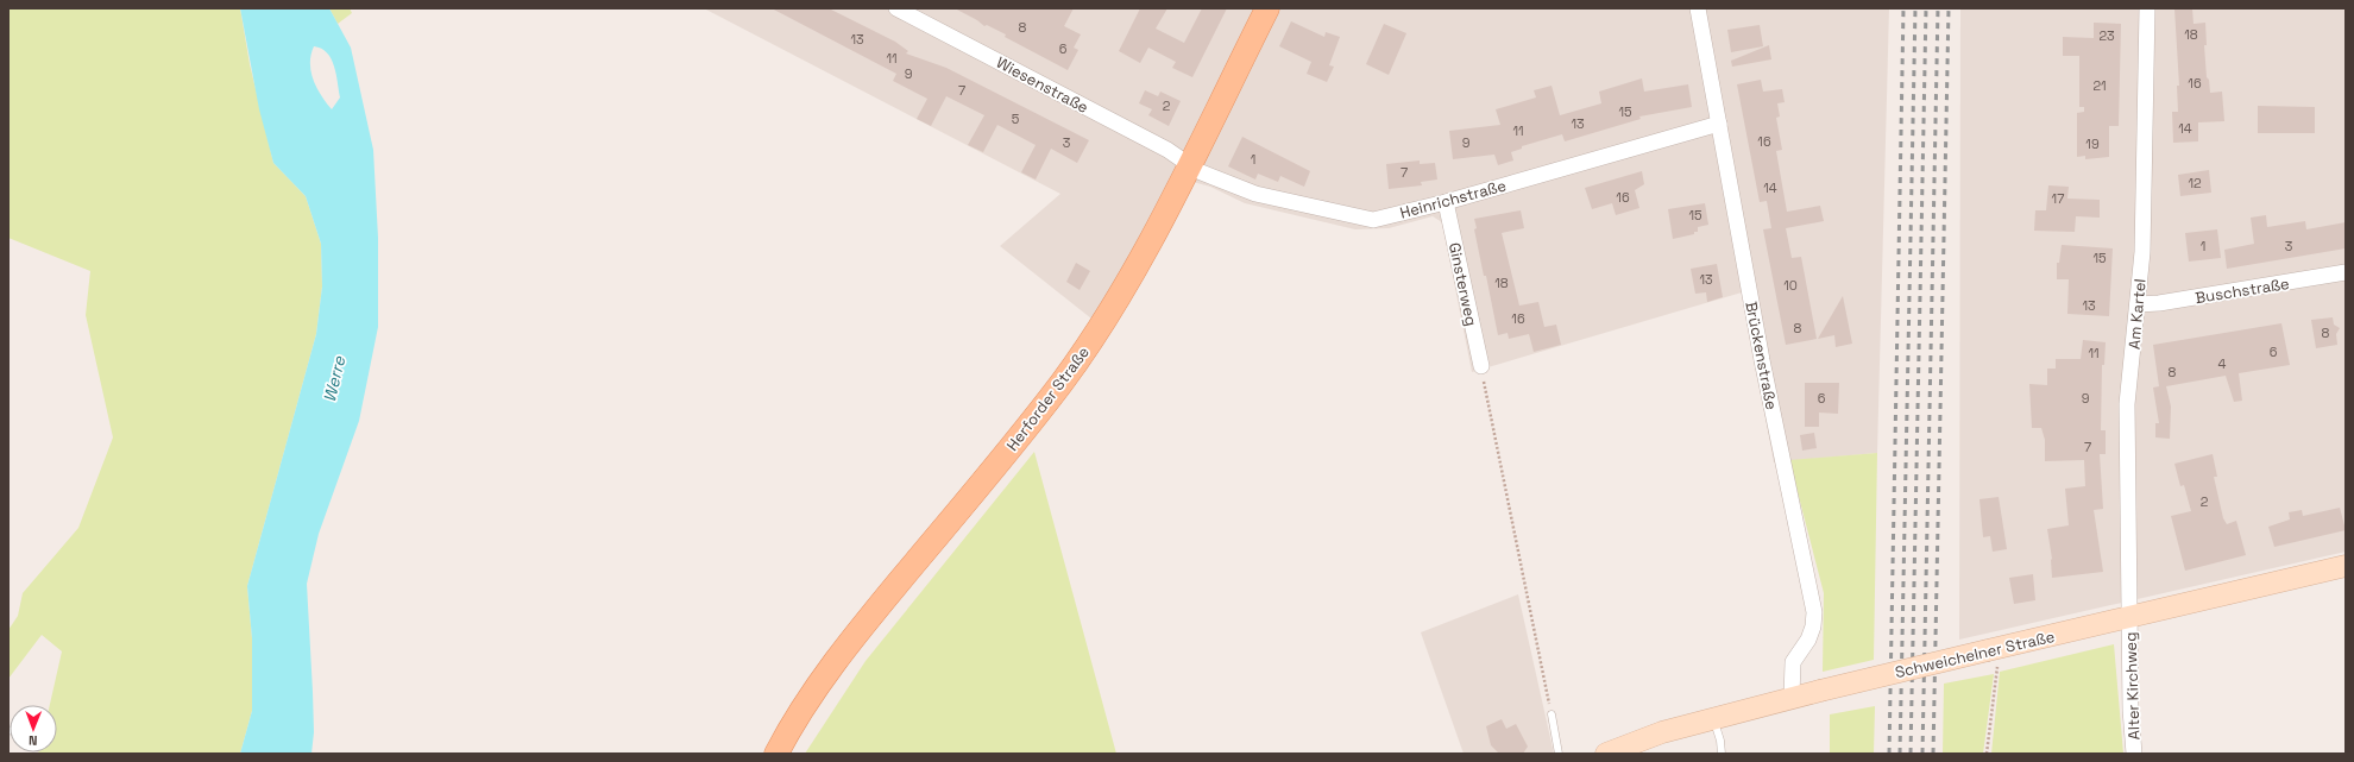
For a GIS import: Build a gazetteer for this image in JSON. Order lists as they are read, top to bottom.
{
  "streets": {
    "main road": ["Herforder Straße"],
    "street": [
      "Wiesenstraße",
      "Heinrichstraße",
      "Ginsterweg",
      "Buschstraße",
      "Am Kartel",
      "Brückenstraße",
      "Schweichelner Straße",
      "Alter Kirchweg"
    ]
  },
  "crossings": [
    ["Wiesenstraße", "Heinrichstraße"],
    ["Wiesenstraße", "Herforder Straße"],
    ["Heinrichstraße", "Ginsterweg"],
    ["Heinrichstraße", "Brückenstraße"],
    ["Heinrichstraße", "Herforder Straße"],
    ["Buschstraße", "Am Kartel"],
    ["Am Kartel", "Schweichelner Straße"],
    ["Am Kartel", "Alter Kirchweg"],
    ["Brückenstraße", "Schweichelner Straße"],
    ["Schweichelner Straße", "Alter Kirchweg"]
  ],
  "water": ["Werre"],
  "house_numbers": [
    "8",
    "18",
    "23",
    "13",
    "6",
    "11",
    "9",
    "16",
    "21",
    "7",
    "2",
    "15",
    "5",
    "13",
    "14",
    "11",
    "16",
    "3",
    "9",
    "19",
    "1",
    "7",
    "12",
    "14",
    "16",
    "17",
    "15",
    "1",
    "3",
    "15",
    "13",
    "18",
    "10",
    "13",
    "16",
    "8",
    "8",
    "6",
    "11",
    "4",
    "8",
    "6",
    "9",
    "7",
    "2"
  ],
  "north": "bottom"
}
